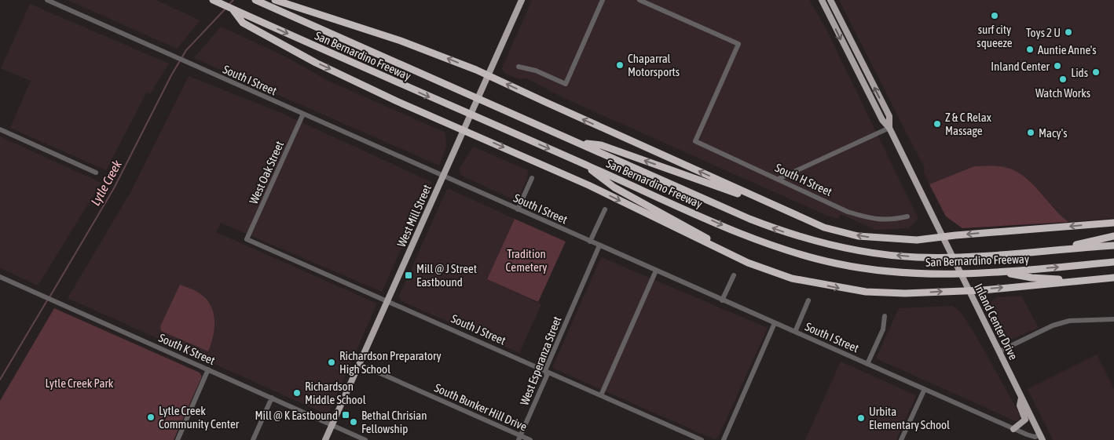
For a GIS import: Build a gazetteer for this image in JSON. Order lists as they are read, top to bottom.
{
  "streets": {
    "highway": ["San Bernardino Freeway"],
    "main road": ["West Mill Street", "Inland Center Drive"],
    "street": [
      "South I Street",
      "West Oak Street",
      "South H Street",
      "South J Street",
      "South K Street",
      "West Esperanza Street",
      "South Bunker Hill Drive"
    ]
  },
  "crossings": [
    ["South I Street", "West Oak Street"],
    ["South I Street", "West Mill Street"],
    ["South I Street", "Inland Center Drive"],
    ["South I Street", "West Esperanza Street"],
    ["West Oak Street", "South J Street"],
    ["West Mill Street", "South J Street"],
    ["West Mill Street", "South K Street"],
    ["West Mill Street", "South Bunker Hill Drive"],
    ["South J Street", "West Esperanza Street"],
    ["West Esperanza Street", "South Bunker Hill Drive"]
  ],
  "water": ["Lytle Creek"],
  "parks": ["Tradition Cemetery", "Lytle Creek Park"],
  "places": {
    "other": [
      "surf city squeeze",
      "Toys 2 U",
      "Auntie Anne's",
      "Chaparral Motorsports",
      "Inland Center",
      "Lids",
      "Watch Works",
      "Z & C Relax Massage",
      "Macy's",
      "Richardson Preparatory High School",
      "Richardson Middle School",
      "Lytle Creek Community Center",
      "Urbita Elementary School",
      "Bethal Chrisian Fellowship"
    ],
    "transit": ["Mill @ J Street Eastbound", "Mill @ K Eastbound"]
  }
}
